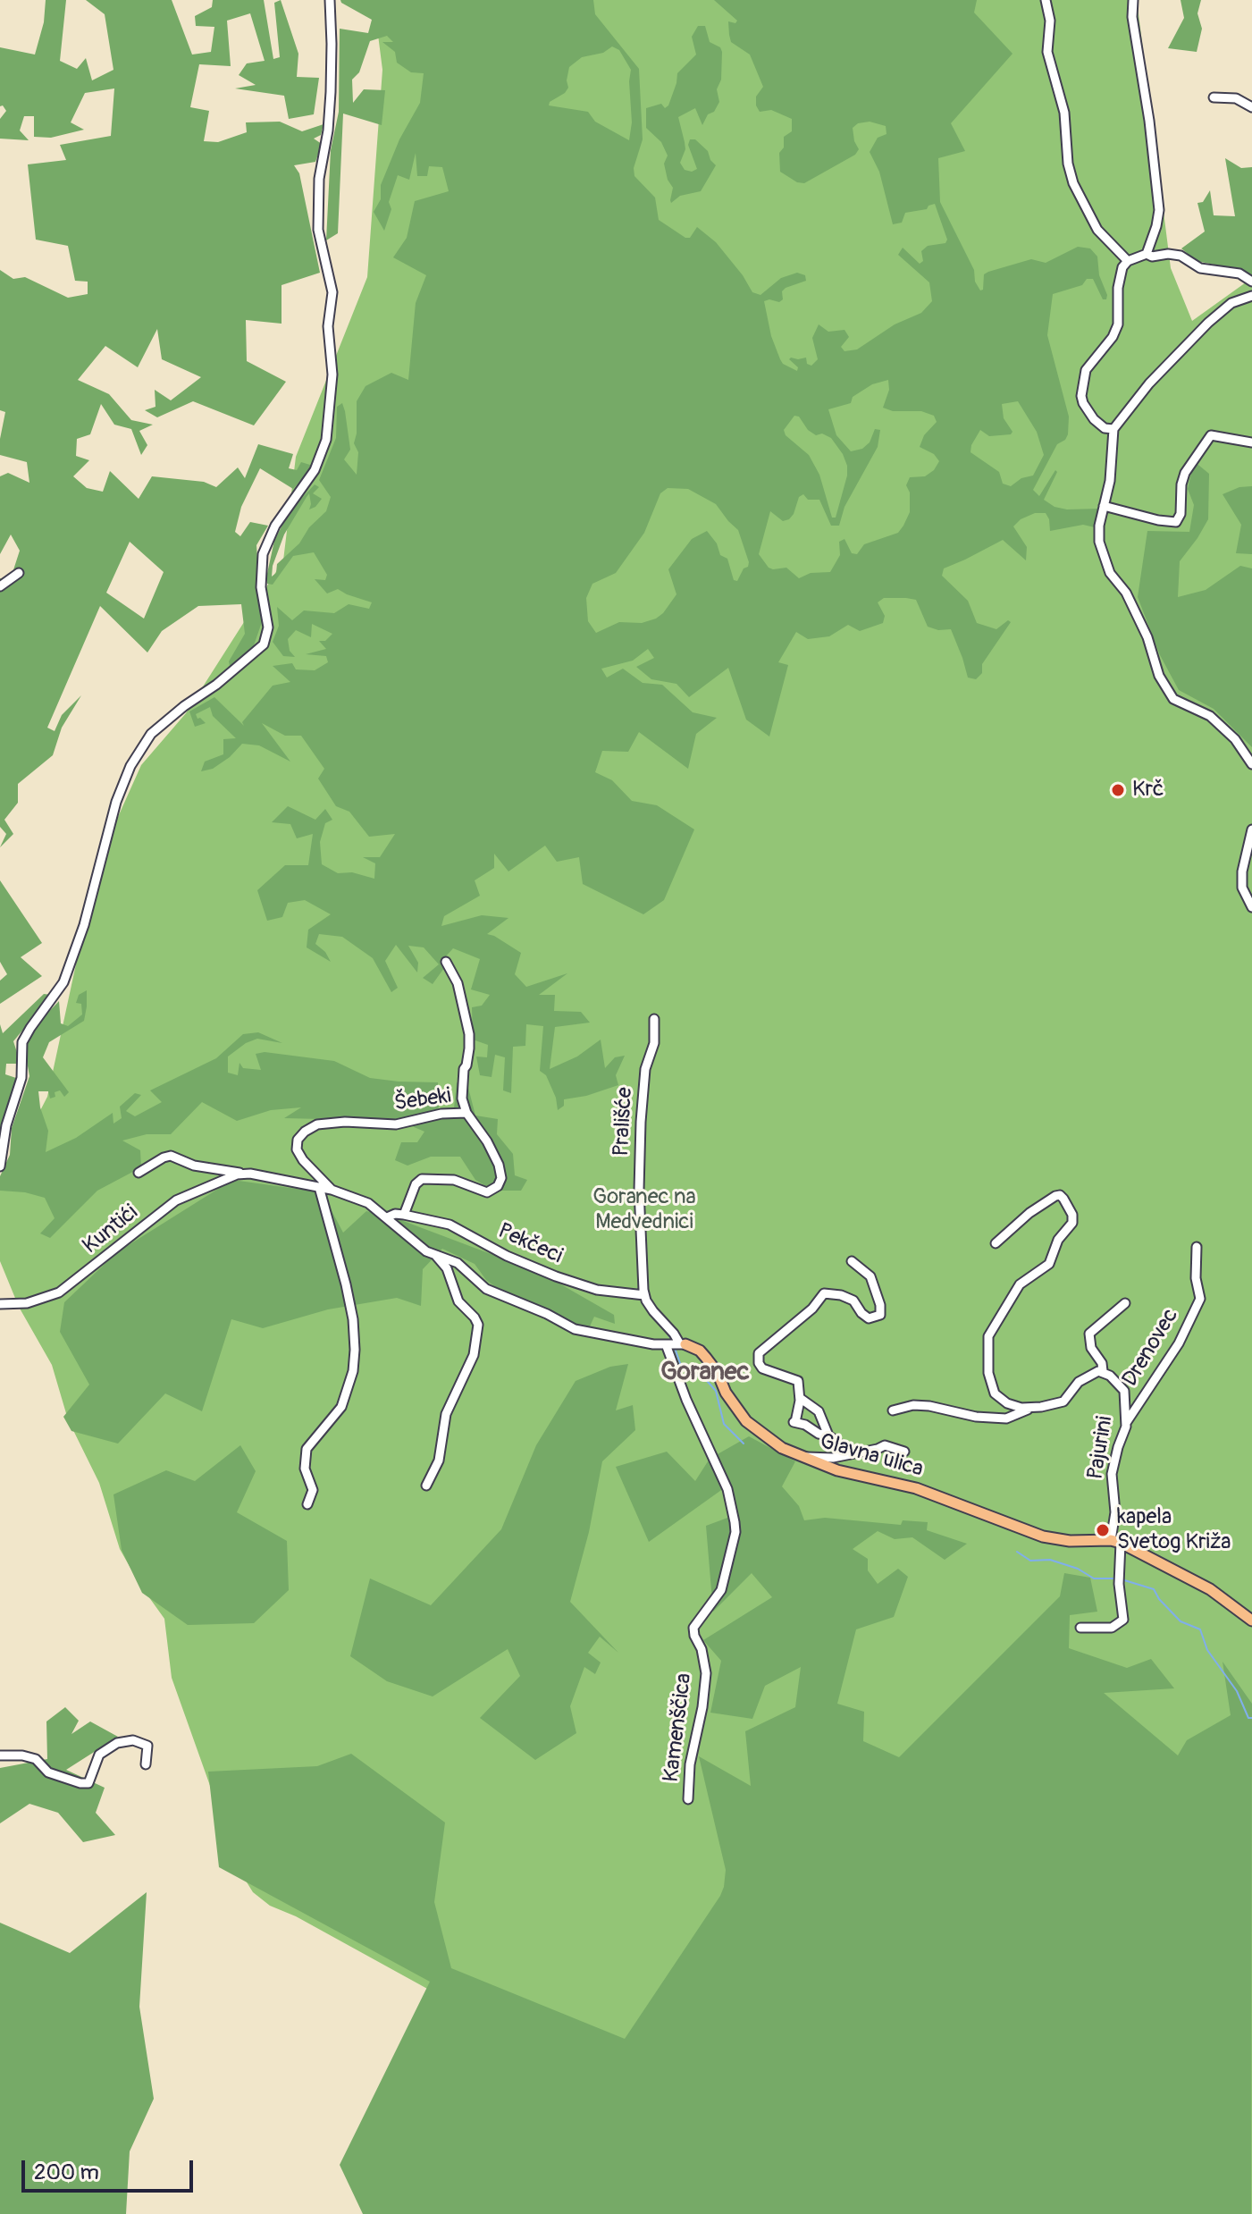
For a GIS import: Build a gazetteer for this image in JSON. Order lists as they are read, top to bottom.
{
  "streets": {
    "main road": ["Glavna ulica"],
    "street": [
      "Šebeki",
      "Prališće",
      "Kuntići",
      "Pekčeci",
      "Drenovec",
      "Pajurini",
      "Kamenščica"
    ]
  },
  "crossings": [
    ["Šebeki", "Kuntići"],
    ["Šebeki", "Pekčeci"],
    ["Prališće", "Pekčeci"],
    ["Drenovec", "Pajurini"],
    ["Pajurini", "Glavna ulica"],
    ["Glavna ulica", "Kamenščica"]
  ],
  "districts": ["Goranec"],
  "parks": ["Goranec na Medvednici"],
  "places": ["Krč", "kapela Svetog Križa"],
  "scale_bar": "200 m"
}
